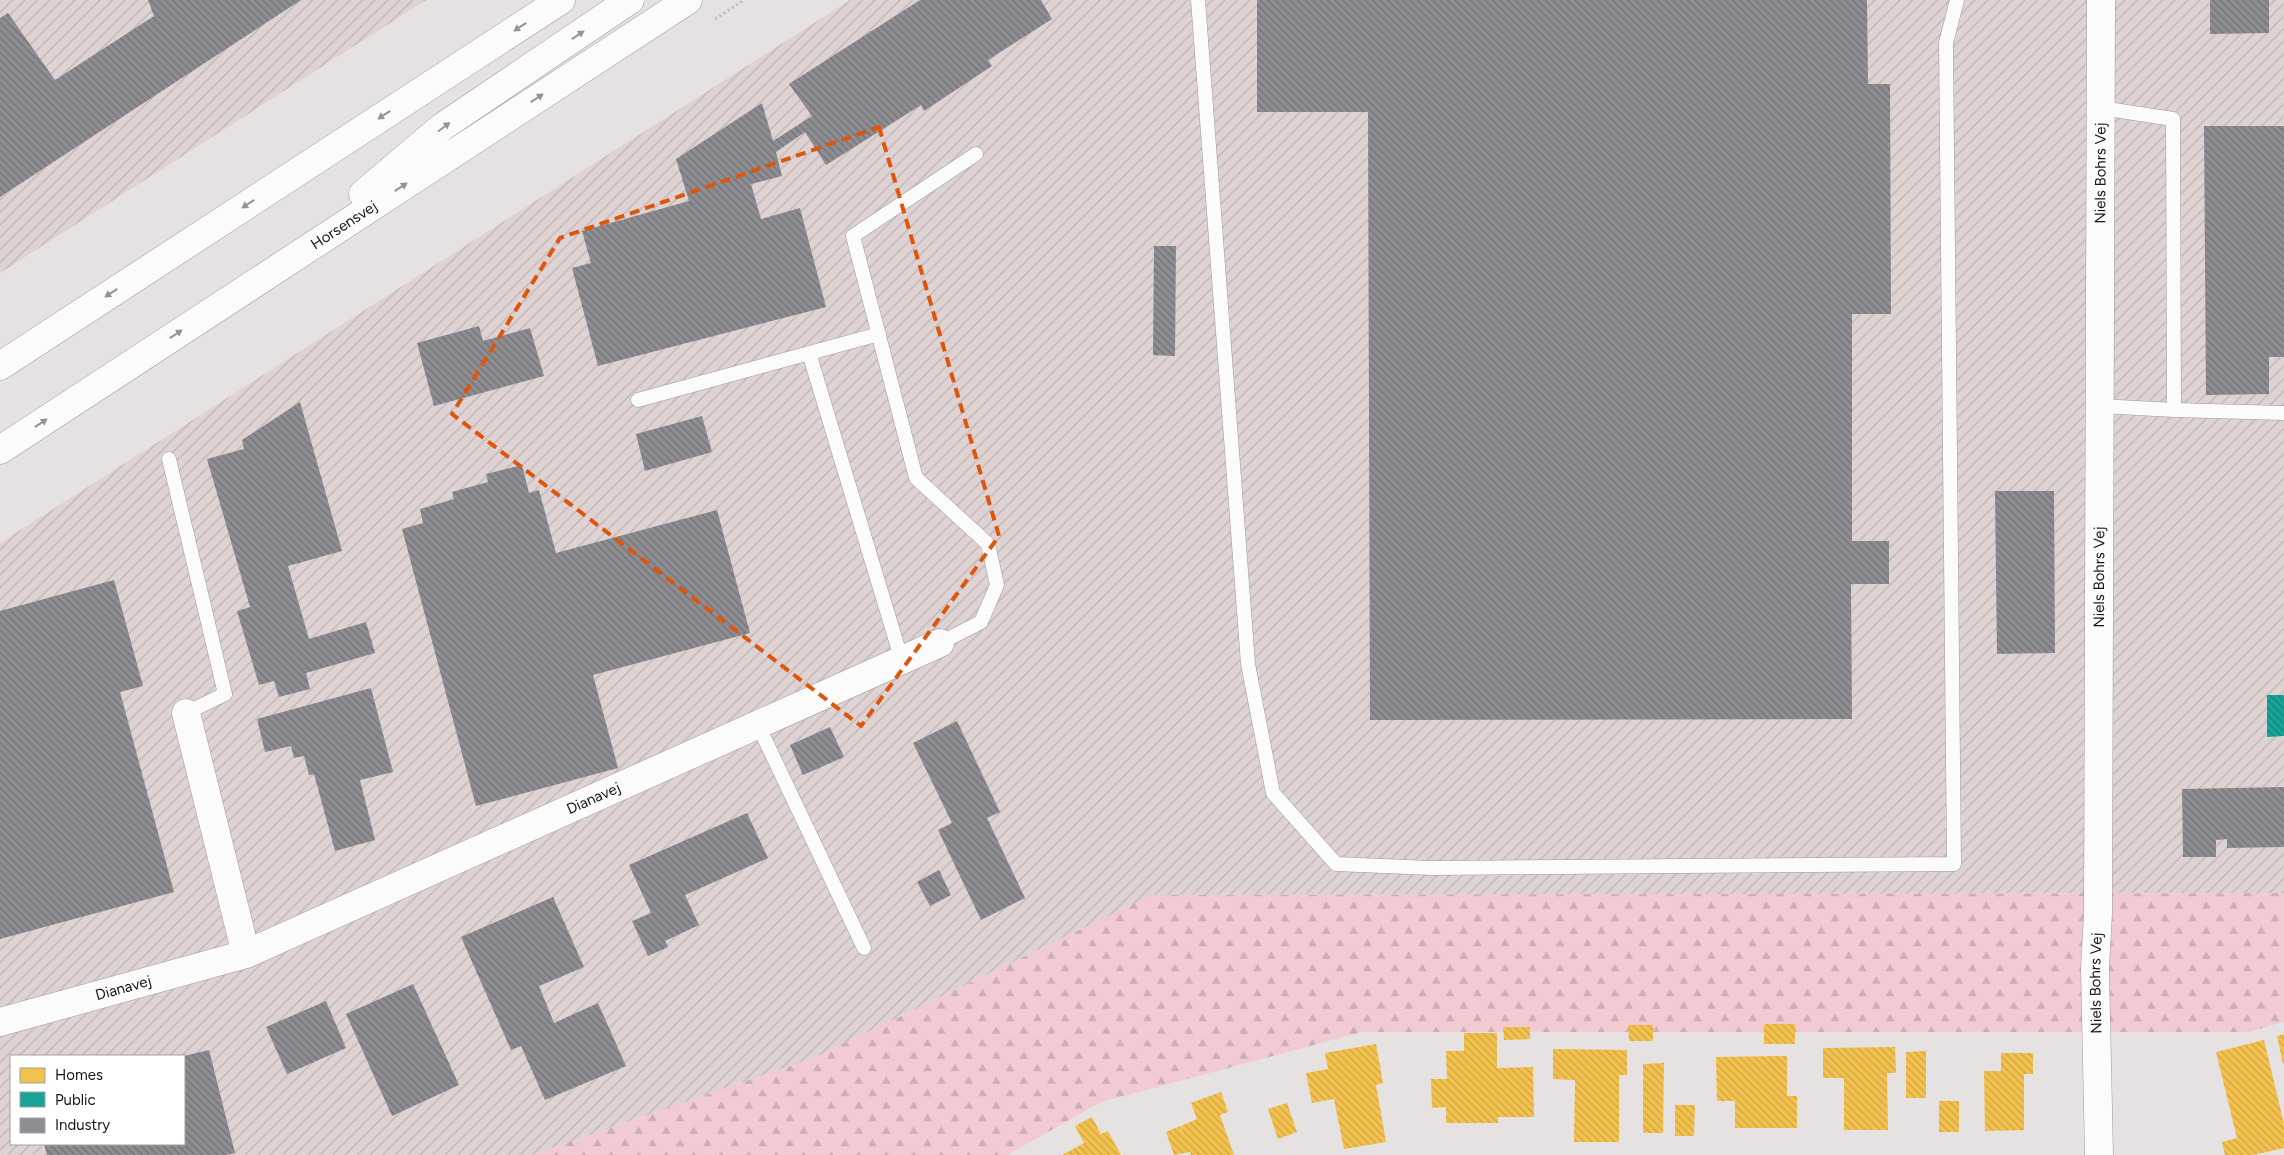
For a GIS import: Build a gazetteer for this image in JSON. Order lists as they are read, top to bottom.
{
  "streets": {
    "street": ["Niels Bohrs Vej", "Horsensvej", "Dianavej"]
  },
  "legend": ["Homes", "Public", "Industry"]
}
